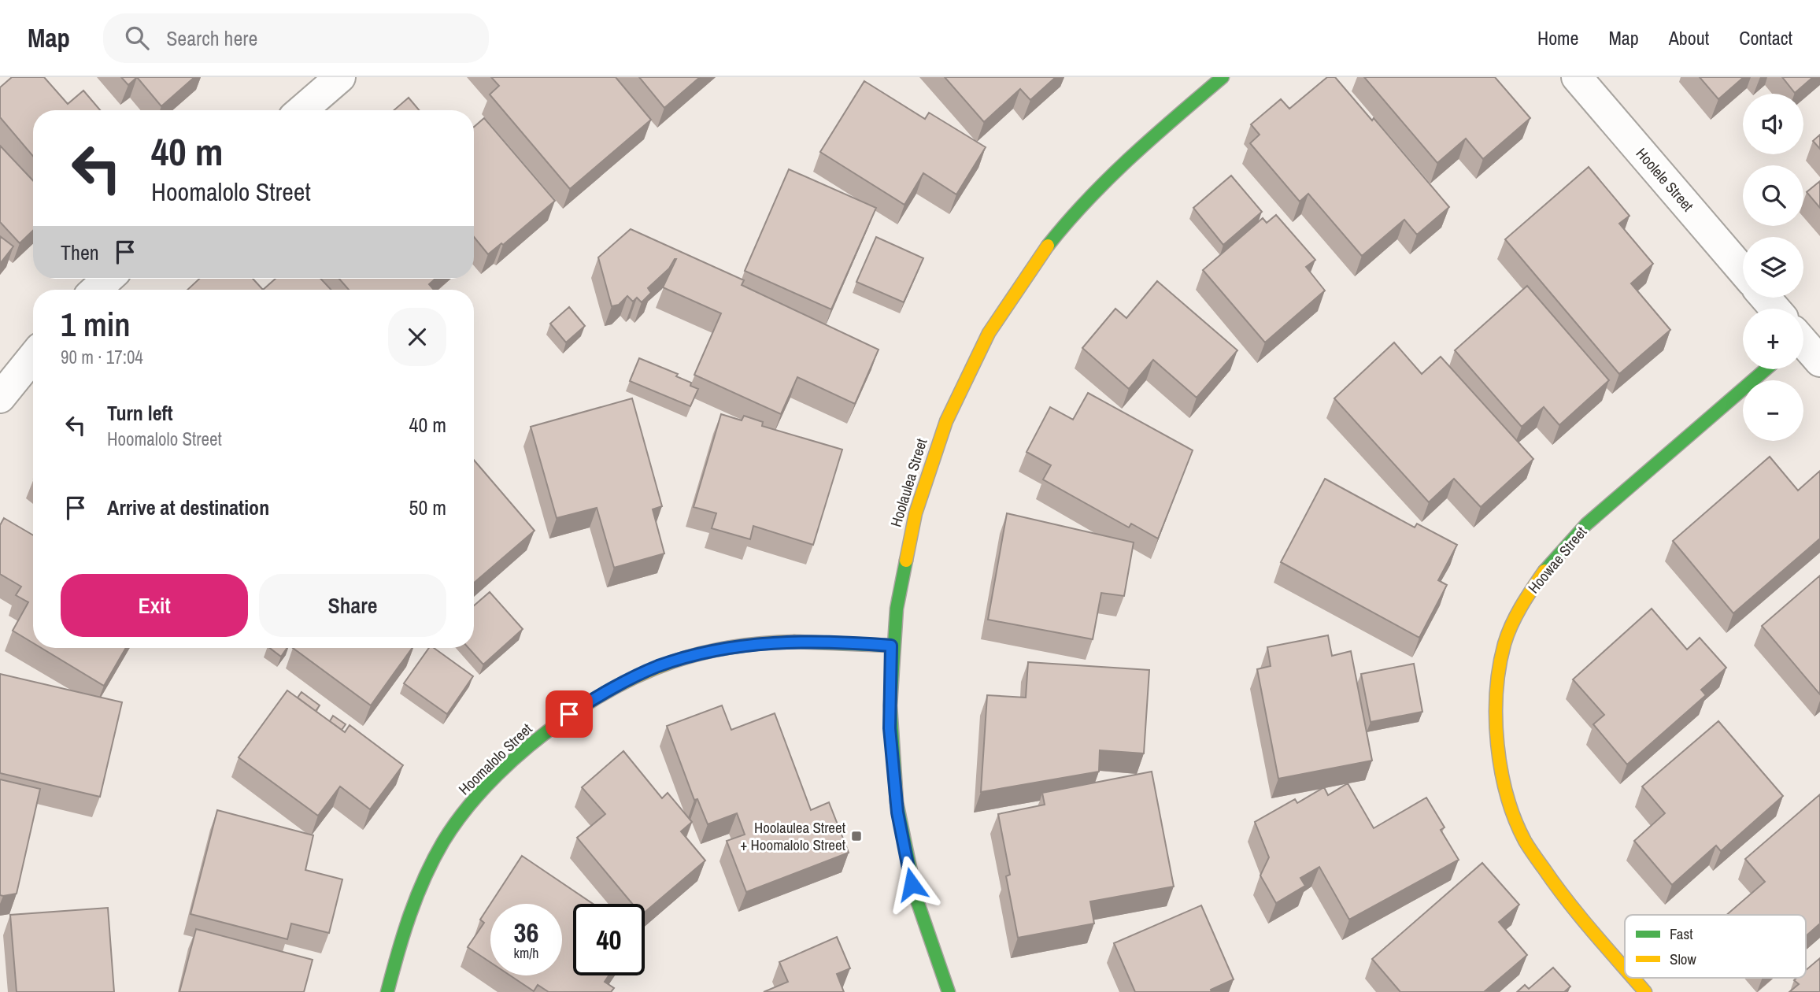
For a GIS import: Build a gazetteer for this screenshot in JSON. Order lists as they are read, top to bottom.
{
  "streets": {
    "street": [
      "Hoolele Street",
      "Hoolaulea Street",
      "Hoowae Street",
      "Hoomalolo Street"
    ]
  },
  "crossings": [
    ["Hoolaulea Street", "Hoomalolo Street"]
  ],
  "places": {
    "transit": ["Hoolaulea Street + Hoomalolo Street"]
  },
  "legend": ["Fast", "Slow"],
  "page": {
    "header": "Map",
    "search": "Search here",
    "nav": [
      "Home",
      "Map",
      "About",
      "Contact"
    ],
    "map_buttons": ["+", "−"],
    "turn": ["40 m", "Hoomalolo Street"],
    "then": "Then",
    "heading": ["1 min", "90 m · 17:04"],
    "list": [
      {
        "name": "Turn left",
        "note": "Hoomalolo Street",
        "value": "40 m"
      },
      {
        "name": "Arrive at destination",
        "value": "50 m"
      }
    ],
    "buttons": ["Exit", "Share"],
    "speed": "36 km/h",
    "limit": "40"
  }
}
